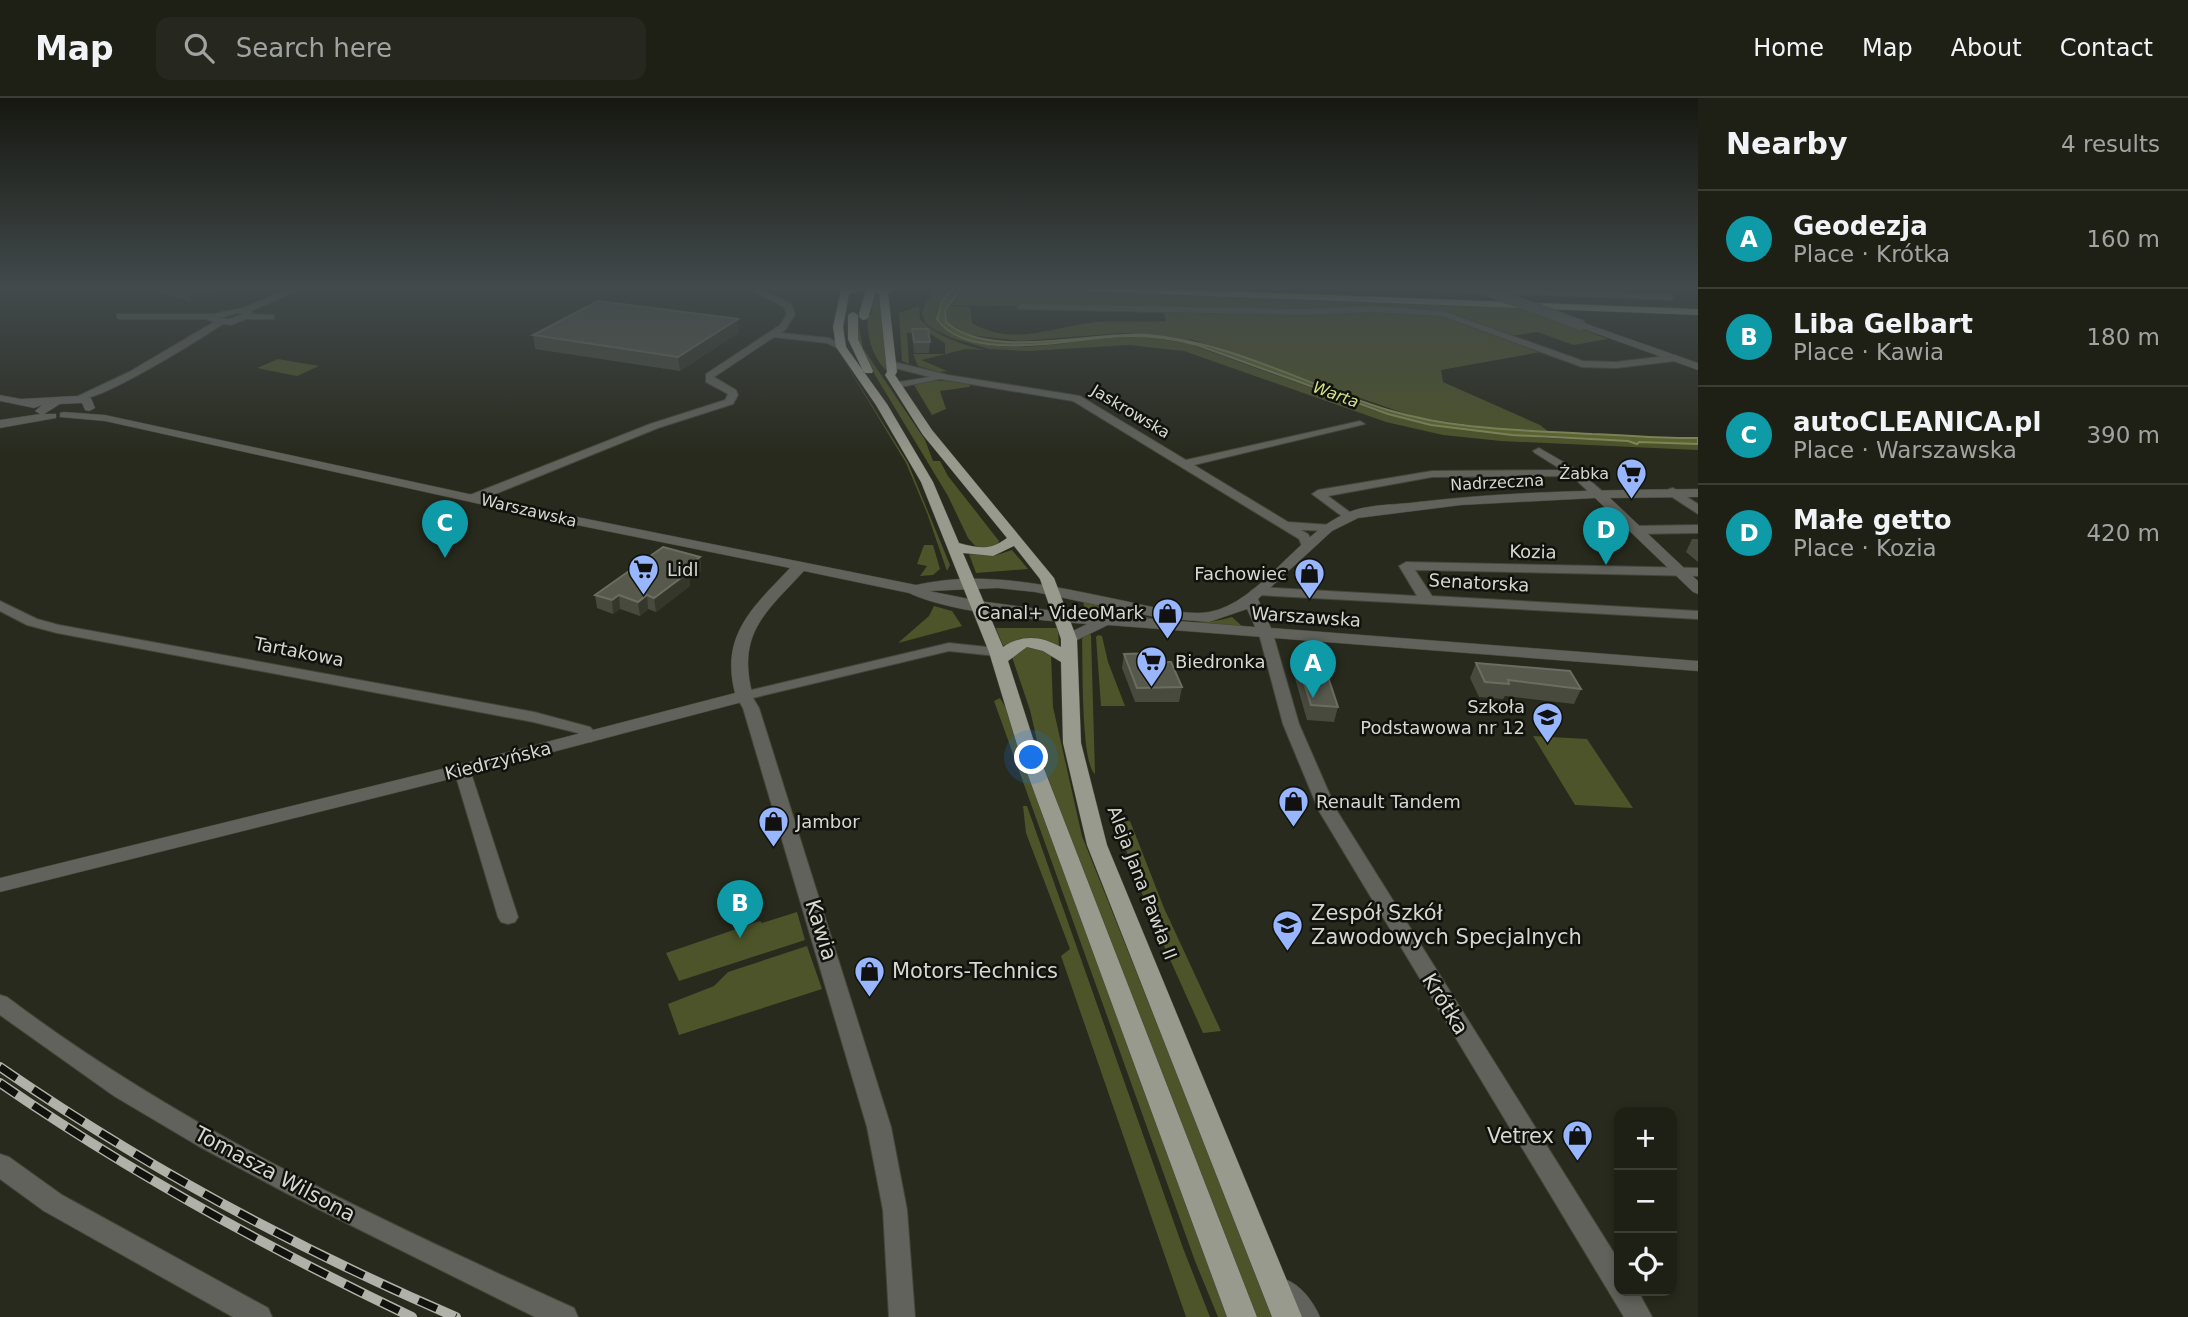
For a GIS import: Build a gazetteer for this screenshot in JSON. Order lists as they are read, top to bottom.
{
  "streets": {
    "main road": ["Aleja Jana Pawła II"],
    "street": [
      "Jaskrowska",
      "Nadrzeczna",
      "Warszawska",
      "Kozia",
      "Senatorska",
      "Tartakowa",
      "Kiedrzyńska",
      "Kawia",
      "Krótka",
      "Tomasza Wilsona"
    ]
  },
  "crossings": [
    ["Jaskrowska", "Nadrzeczna"],
    ["Jaskrowska", "Aleja Jana Pawła II"],
    ["Nadrzeczna", "Warszawska"],
    ["Nadrzeczna", "Senatorska"],
    ["Warszawska", "Aleja Jana Pawła II"],
    ["Warszawska", "Kawia"],
    ["Warszawska", "Krótka"],
    ["Kozia", "Senatorska"],
    ["Tartakowa", "Kiedrzyńska"],
    ["Kiedrzyńska", "Kawia"]
  ],
  "water": ["Warta"],
  "places": {
    "supermarket": ["Żabka", "Lidl", "Biedronka"],
    "shop": [
      "Fachowiec",
      "Canal+ VideoMark",
      "Renault Tandem",
      "Jambor",
      "Motors-Technics",
      "Vetrex"
    ],
    "school or university": ["Szkoła Podstawowa nr 12", "Zespół Szkół Zawodowych Specjalnych"]
  },
  "page": {
    "header": "Map",
    "search": "Search here",
    "nav": [
      "Home",
      "Map",
      "About",
      "Contact"
    ],
    "heading": ["Nearby", "4 results"],
    "list": [
      {
        "mark": "A",
        "name": "Geodezja",
        "note": "Place · Krótka",
        "value": "160 m"
      },
      {
        "mark": "B",
        "name": "Liba Gelbart",
        "note": "Place · Kawia",
        "value": "180 m"
      },
      {
        "mark": "C",
        "name": "autoCLEANICA.pl",
        "note": "Place · Warszawska",
        "value": "390 m"
      },
      {
        "mark": "D",
        "name": "Małe getto",
        "note": "Place · Kozia",
        "value": "420 m"
      }
    ],
    "pins": [
      "C",
      "D",
      "A",
      "B"
    ],
    "map_buttons": ["+", "−"]
  }
}
